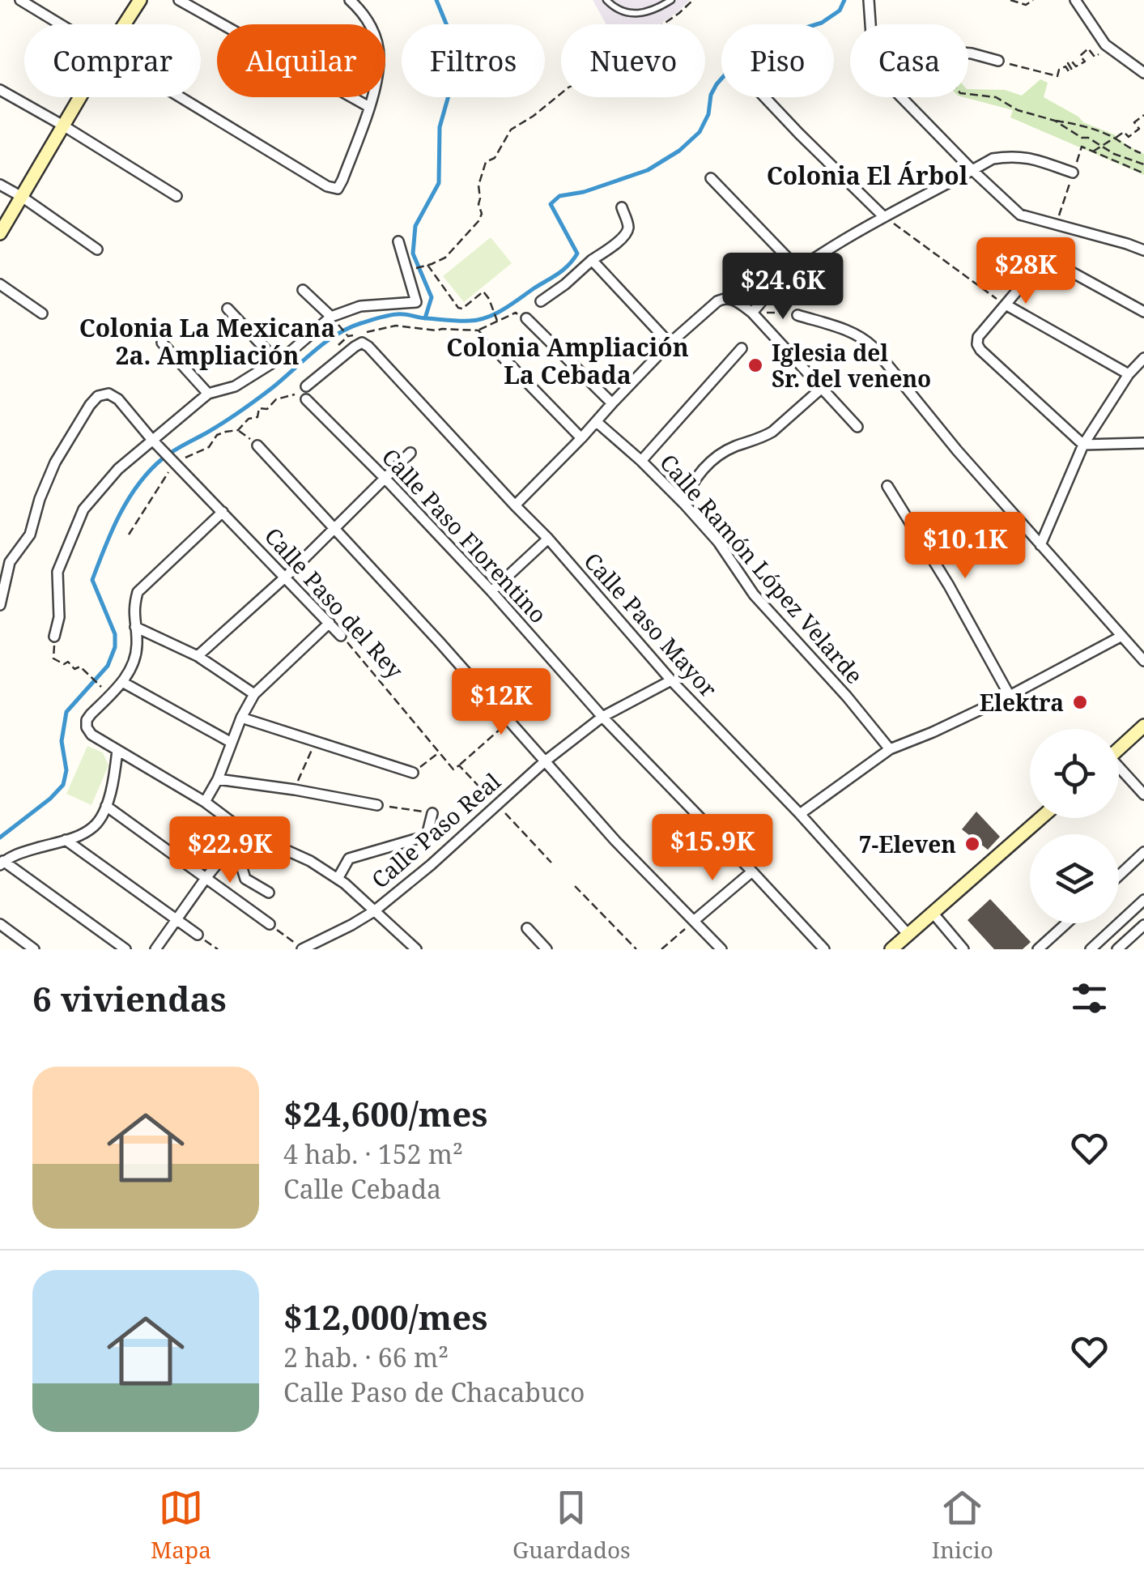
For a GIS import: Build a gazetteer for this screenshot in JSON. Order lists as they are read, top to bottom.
{
  "streets": {
    "street": [
      "Calle Paso Florentino",
      "Calle Ramón López Velarde",
      "Calle Paso del Rey",
      "Calle Paso Mayor",
      "Calle Paso Real"
    ]
  },
  "crossings": [
    ["Calle Paso Florentino", "Calle Paso Real"],
    ["Calle Paso del Rey", "Calle Paso Real"],
    ["Calle Paso Mayor", "Calle Paso Real"]
  ],
  "districts": ["Colonia El Árbol", "Colonia La Mexicana 2a. Ampliación", "Colonia Ampliación La Cebada"],
  "places": ["Iglesia del Sr. del veneno", "Elektra", "7-Eleven"],
  "page": {
    "chip": [
      "Comprar",
      "Alquilar",
      "Filtros",
      "Nuevo",
      "Piso",
      "Casa"
    ],
    "price": [
      "$28K",
      "$24.6K",
      "$10.1K",
      "$12K",
      "$15.9K",
      "$22.9K"
    ],
    "heading": "6 viviendas",
    "list": [
      {
        "name": "$24,600/mes",
        "note": "4 hab. · 152 m² · Calle Cebada"
      },
      {
        "name": "$12,000/mes",
        "note": "2 hab. · 66 m² · Calle Paso de Chacabuco"
      }
    ],
    "tabs": ["Mapa", "Guardados", "Inicio"]
  }
}
